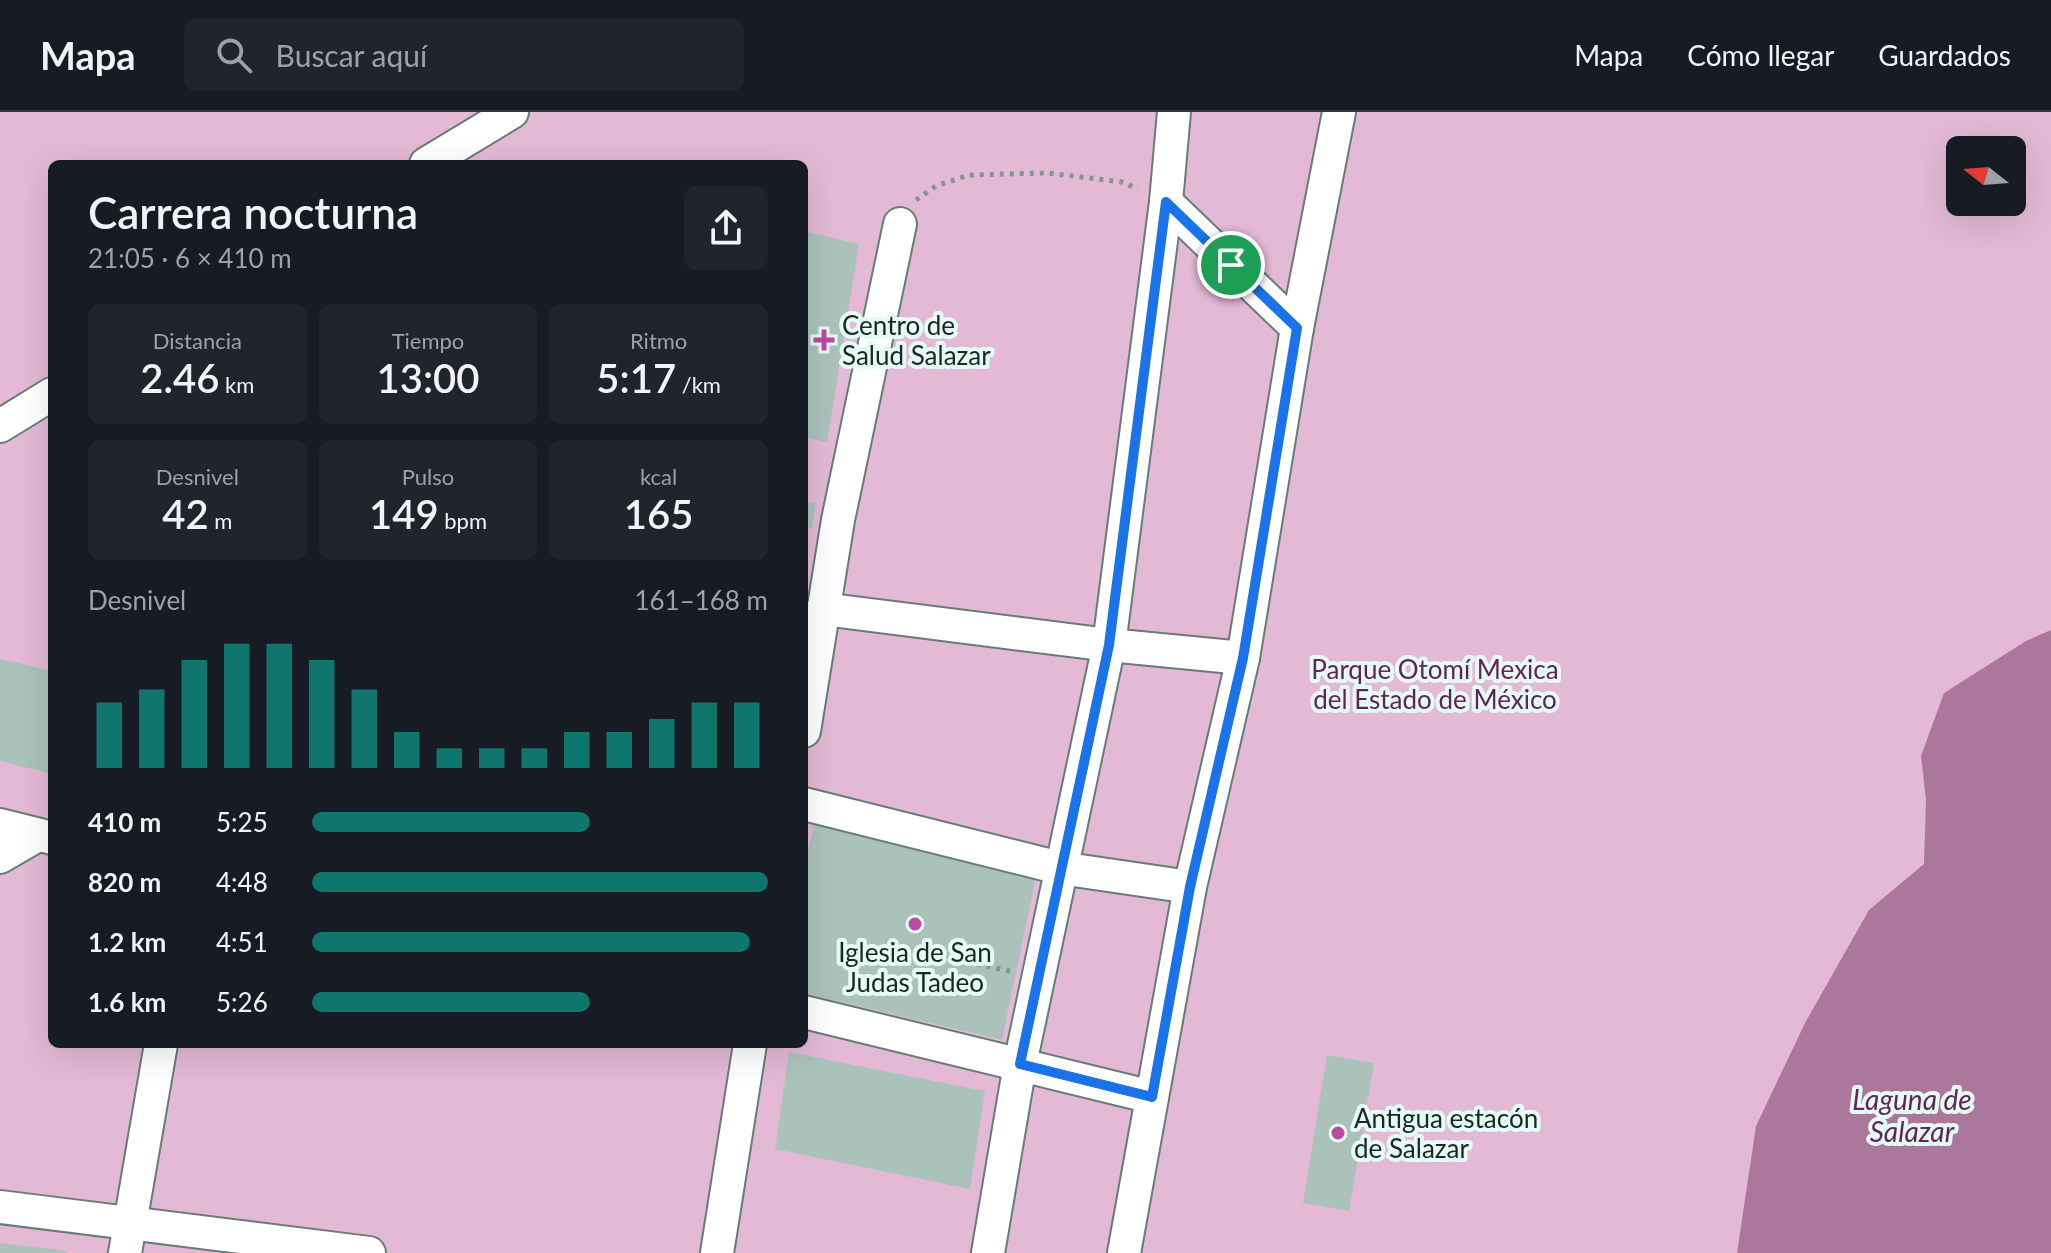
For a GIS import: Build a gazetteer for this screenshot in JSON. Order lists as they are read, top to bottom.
{
  "water": ["Laguna de Salazar"],
  "parks": ["Parque Otomí Mexica del Estado de México"],
  "places": {
    "health": ["Centro de Salud Salazar"],
    "other": ["Iglesia de San Judas Tadeo", "Antigua estacón de Salazar"]
  },
  "north": "left",
  "page": {
    "header": "Mapa",
    "search": "Buscar aquí",
    "nav": ["Mapa", "Cómo llegar", "Guardados"],
    "heading": ["Carrera nocturna", "21:05 · 6 × 410 m"],
    "stats": [
      ["Distancia", "2.46 km"],
      ["Tiempo", "13:00"],
      ["Ritmo", "5:17 /km"],
      ["Desnivel", "42 m"],
      ["Pulso", "149 bpm"],
      ["kcal", "165"]
    ],
    "chart": ["Desnivel", "161–168 m"],
    "list": [
      {
        "name": "410 m",
        "note": "5:25"
      },
      {
        "name": "820 m",
        "note": "4:48"
      },
      {
        "name": "1.2 km",
        "note": "4:51"
      },
      {
        "name": "1.6 km",
        "note": "5:26"
      }
    ]
  }
}
